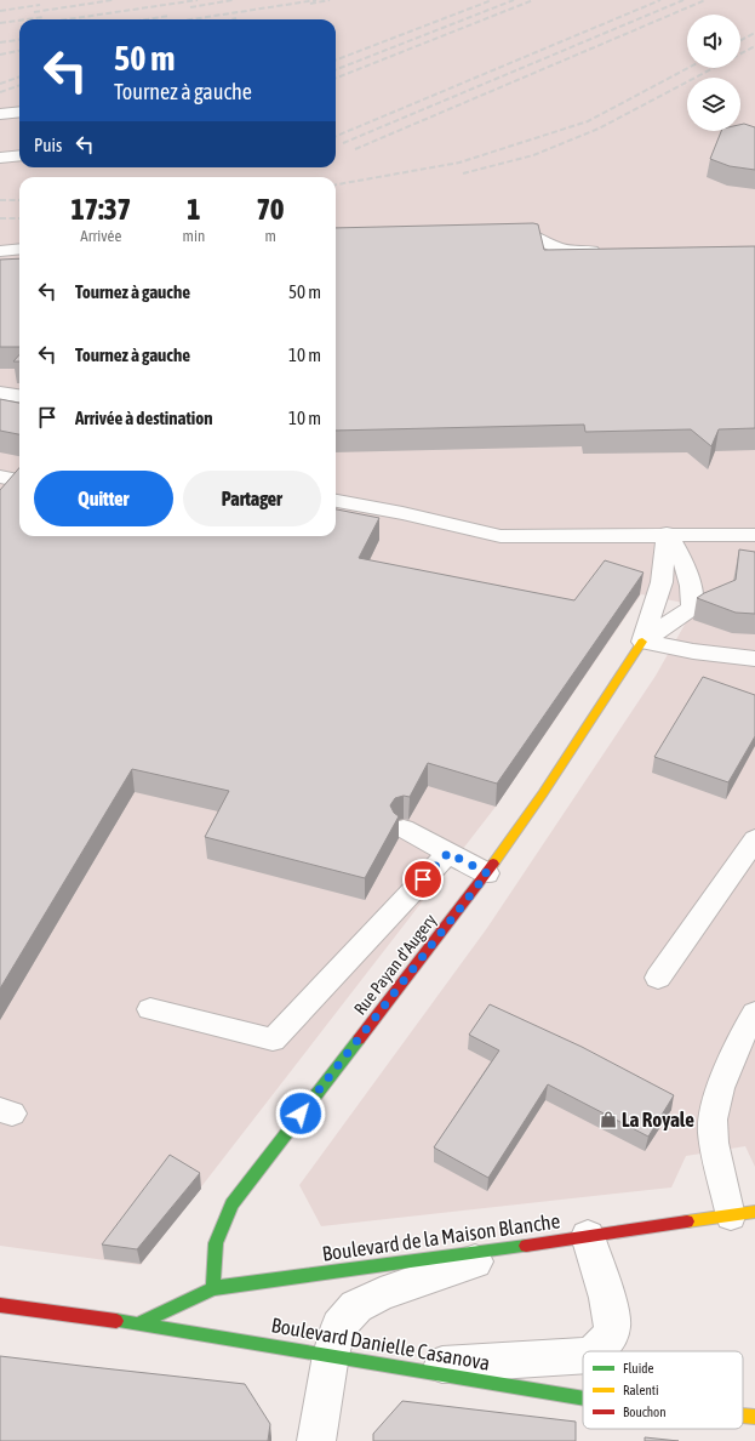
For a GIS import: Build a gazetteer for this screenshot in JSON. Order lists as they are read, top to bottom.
{
  "streets": {
    "street": ["Rue Payan d'Augery", "Boulevard de la Maison Blanche", "Boulevard Danielle Casanova"]
  },
  "crossings": [
    ["Rue Payan d'Augery", "Boulevard de la Maison Blanche"],
    ["Boulevard de la Maison Blanche", "Boulevard Danielle Casanova"]
  ],
  "places": {
    "shop": ["La Royale"]
  },
  "legend": ["Fluide", "Ralenti", "Bouchon"],
  "page": {
    "turn": ["50 m", "Tournez à gauche"],
    "then": "Puis",
    "eta": [
      "17:37",
      "Arrivée",
      "1",
      "min",
      "70",
      "m"
    ],
    "list": [
      {
        "name": "Tournez à gauche",
        "value": "50 m"
      },
      {
        "name": "Tournez à gauche",
        "value": "10 m"
      },
      {
        "name": "Arrivée à destination",
        "value": "10 m"
      }
    ],
    "buttons": ["Quitter", "Partager"]
  }
}
